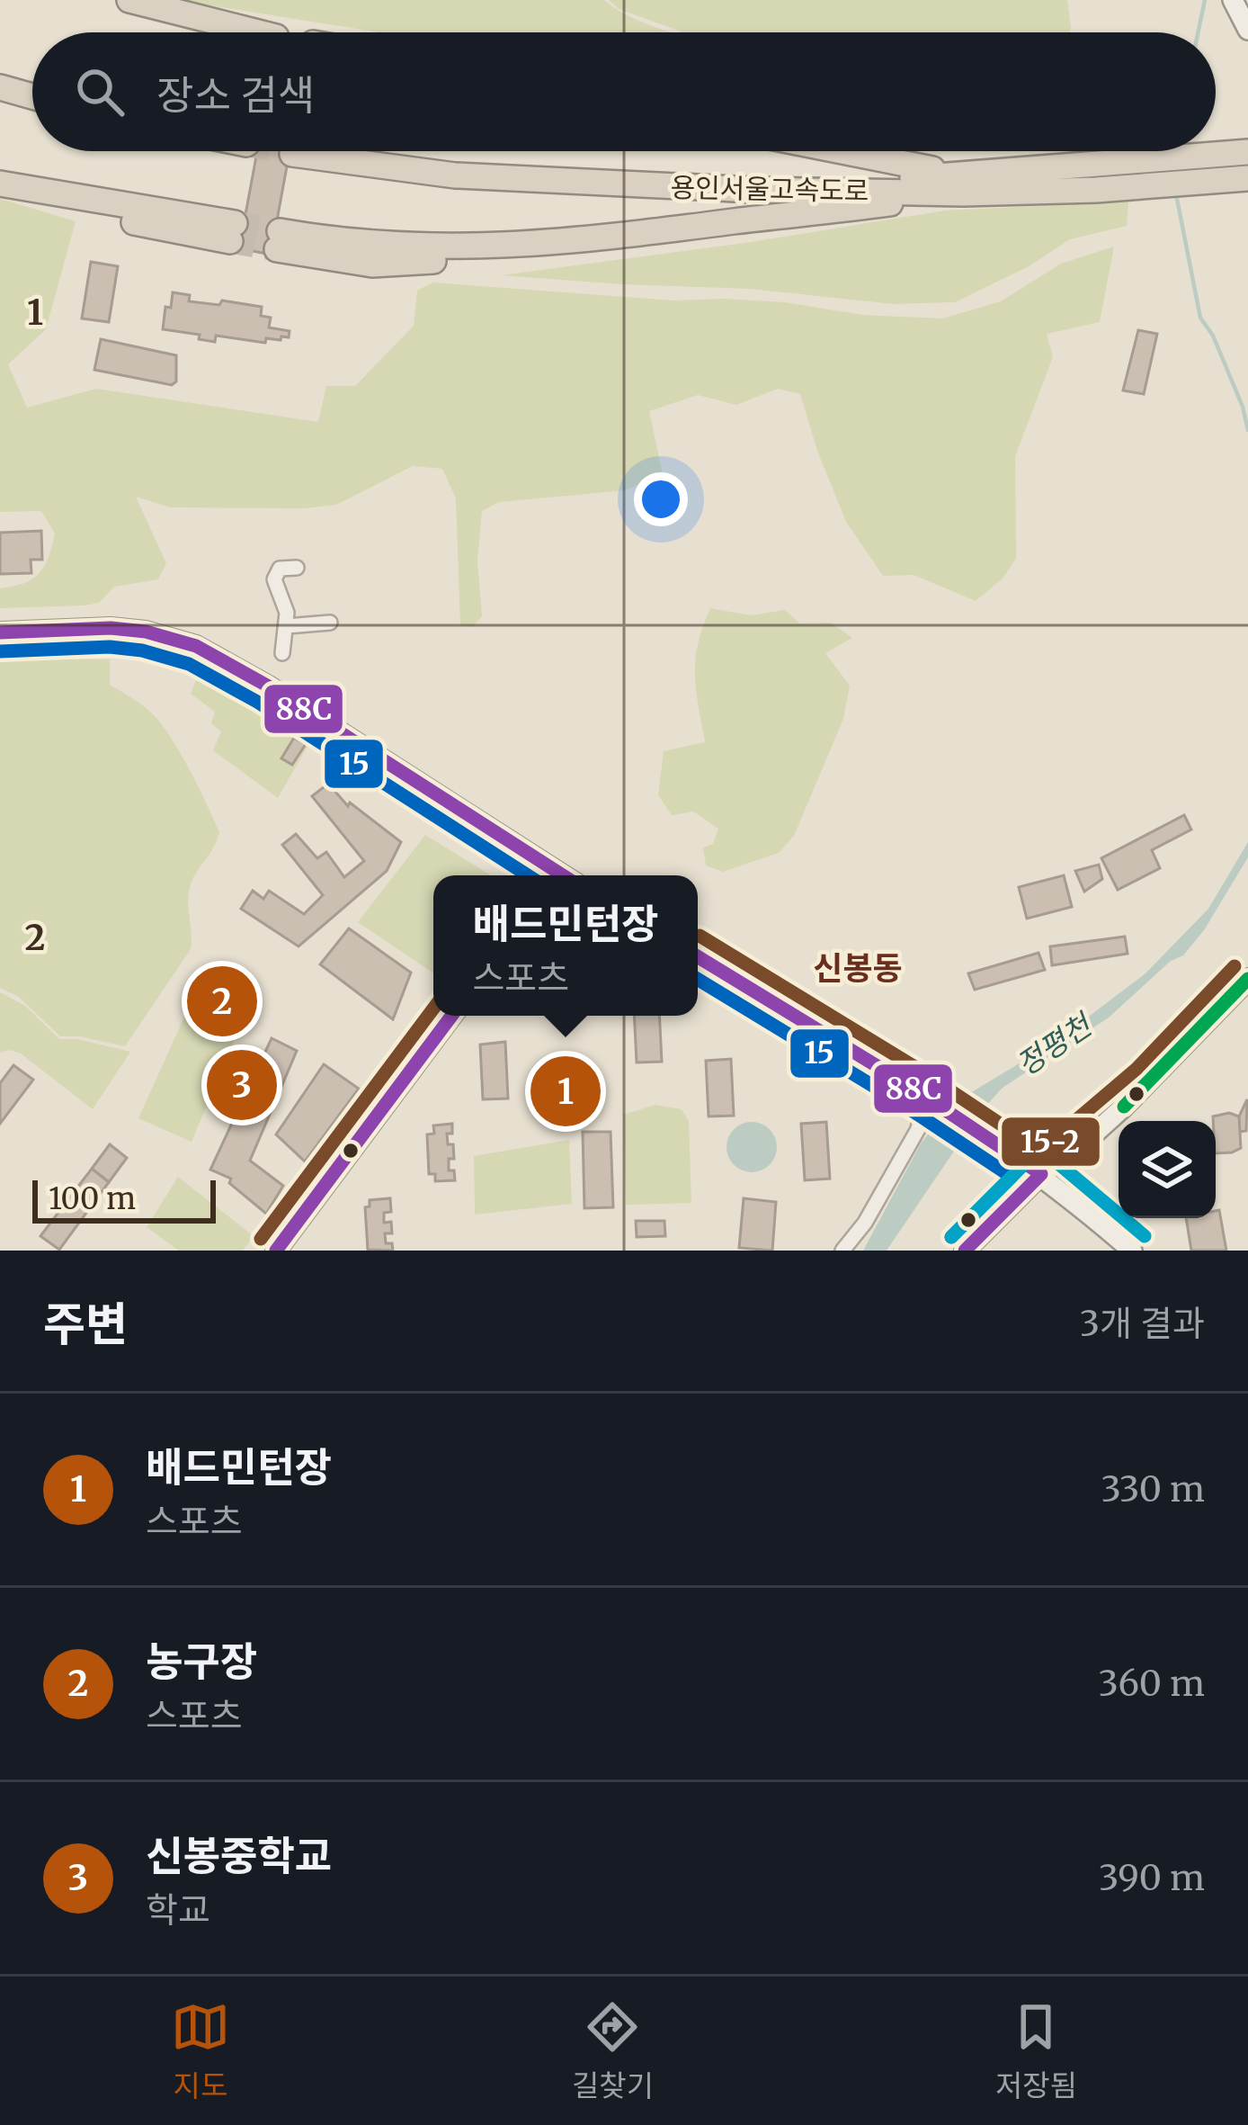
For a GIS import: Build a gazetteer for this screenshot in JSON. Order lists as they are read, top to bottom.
{
  "streets": {
    "highway": ["용인서울고속도로"]
  },
  "districts": ["신봉동"],
  "water": ["정평천"],
  "lines": ["transit line 88C", "transit line 15", "transit line 15-2"],
  "scale_bar": "100 m",
  "page": {
    "search": "장소 검색",
    "popup": ["배드민턴장", "스포츠"],
    "pins": ["2", "3", "1"],
    "scale": "100 m",
    "heading": ["주변", "3개 결과"],
    "list": [
      {
        "mark": "1",
        "name": "배드민턴장",
        "note": "스포츠",
        "value": "330 m"
      },
      {
        "mark": "2",
        "name": "농구장",
        "note": "스포츠",
        "value": "360 m"
      },
      {
        "mark": "3",
        "name": "신봉중학교",
        "note": "학교",
        "value": "390 m"
      }
    ],
    "nav": ["지도", "길찾기", "저장됨"]
  },
  "grid": {
    "rows": ["1", "2"]
  }
}
